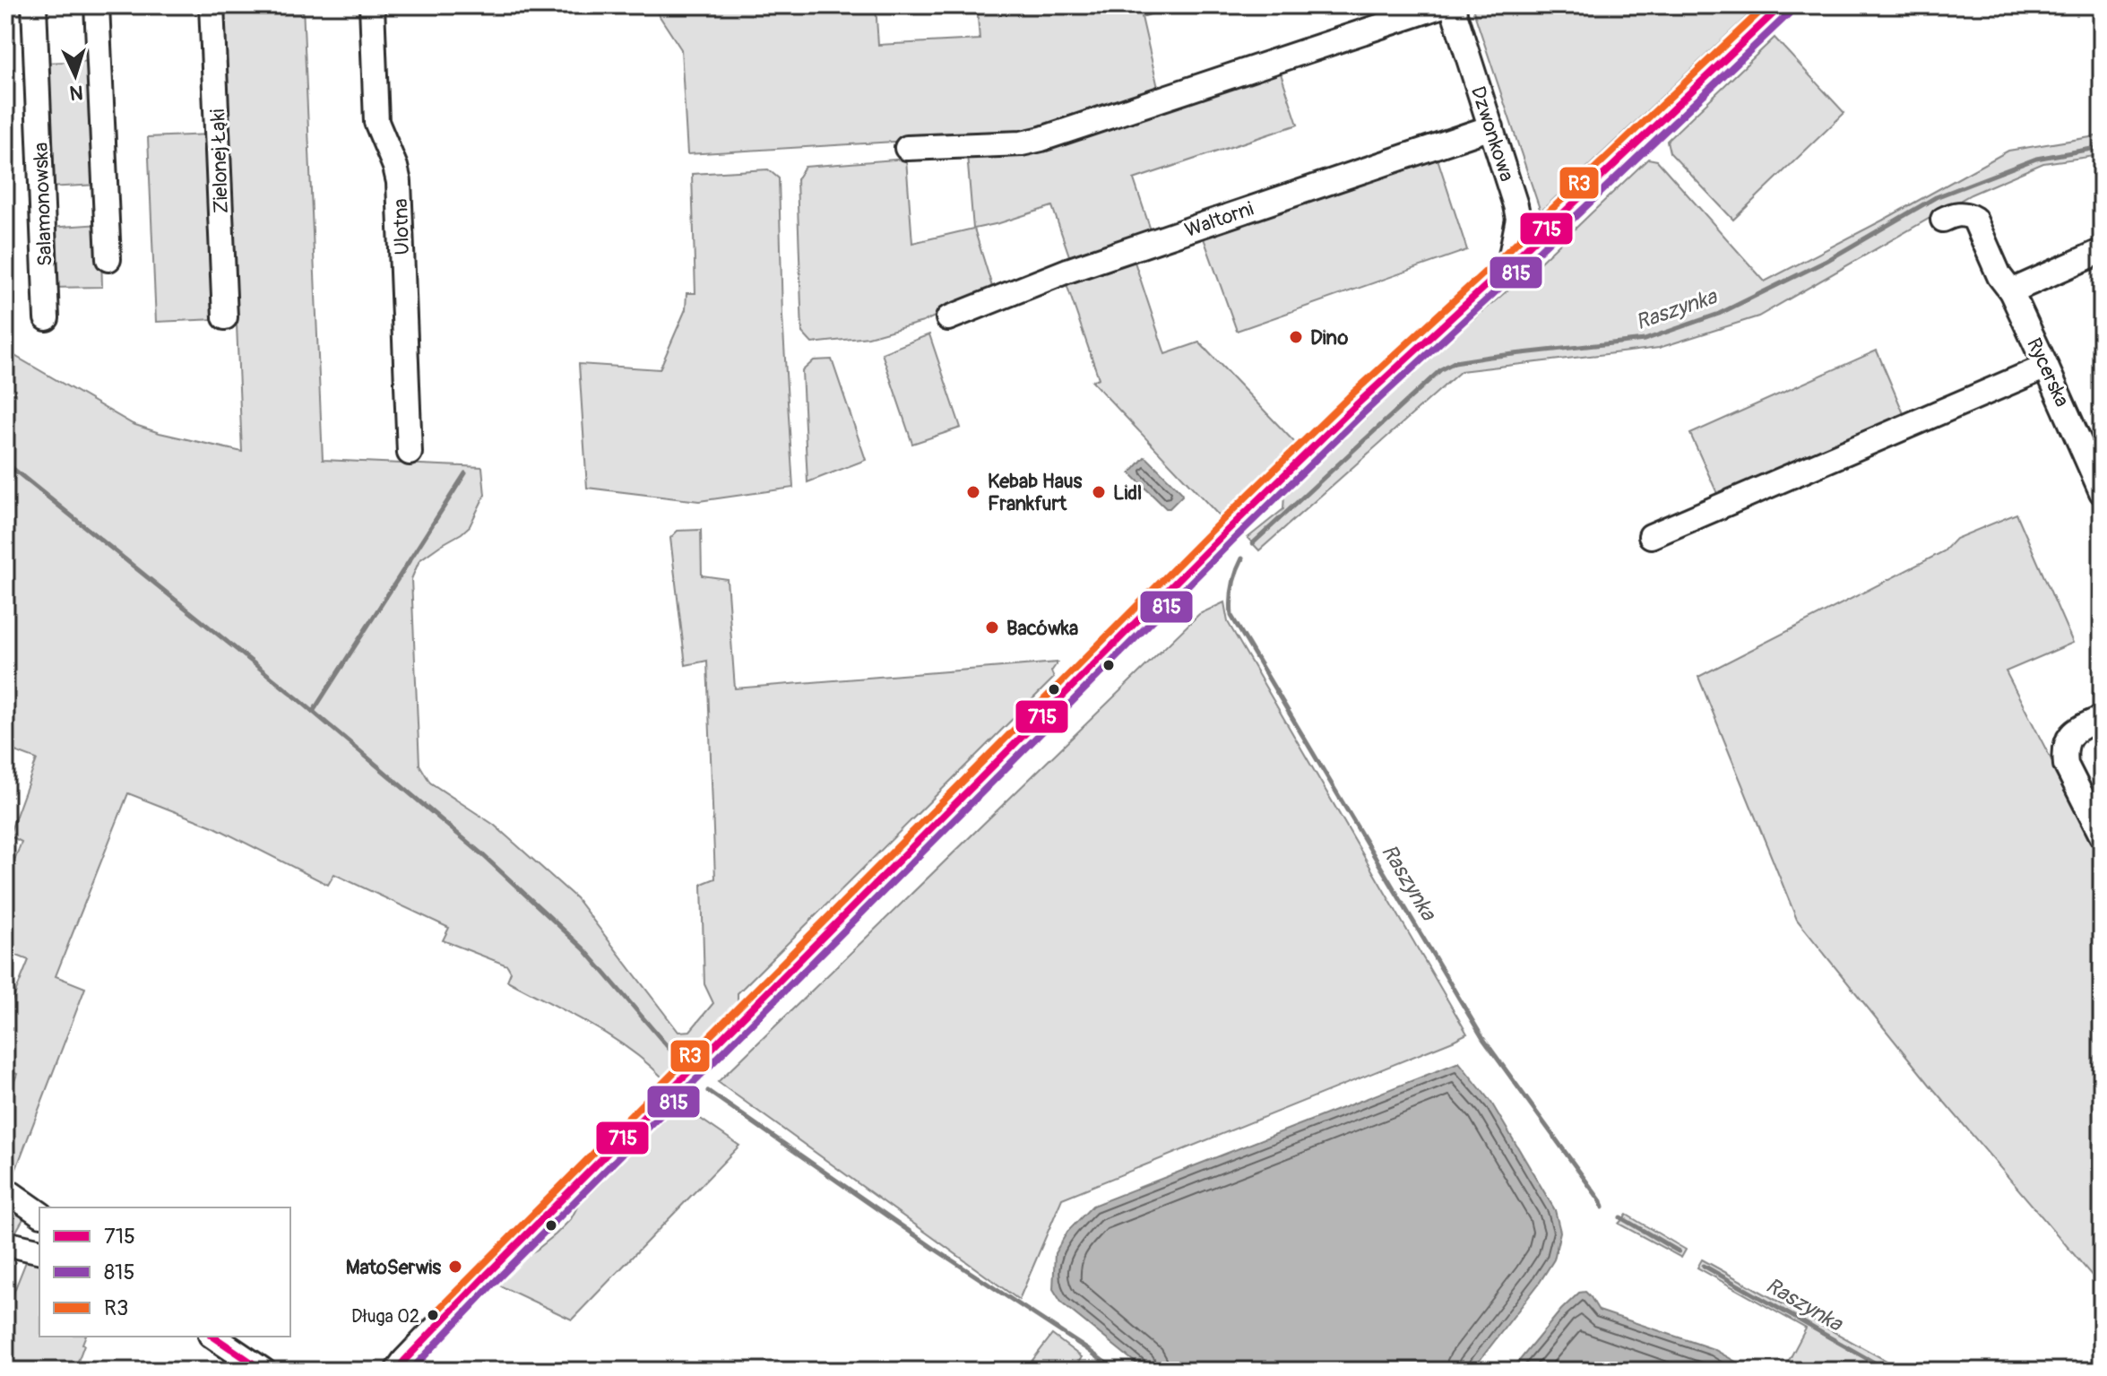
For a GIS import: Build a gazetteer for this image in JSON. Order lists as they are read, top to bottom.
{
  "streets": {
    "street": [
      "Dzwonkowa",
      "Zielonej Łąki",
      "Salamonowska",
      "Waltorni",
      "Ulotna",
      "Rycerska"
    ]
  },
  "crossings": [
    ["Dzwonkowa", "Waltorni"]
  ],
  "water": ["Raszynka"],
  "places": [
    "Dino",
    "Kebab Haus Frankfurt",
    "Lidl",
    "Bacówka",
    "MatoSerwis",
    "Długa 02"
  ],
  "lines": ["transit line 715", "transit line R3", "transit line 815"],
  "legend": ["715", "815", "R3"],
  "north": "bottom"
}
